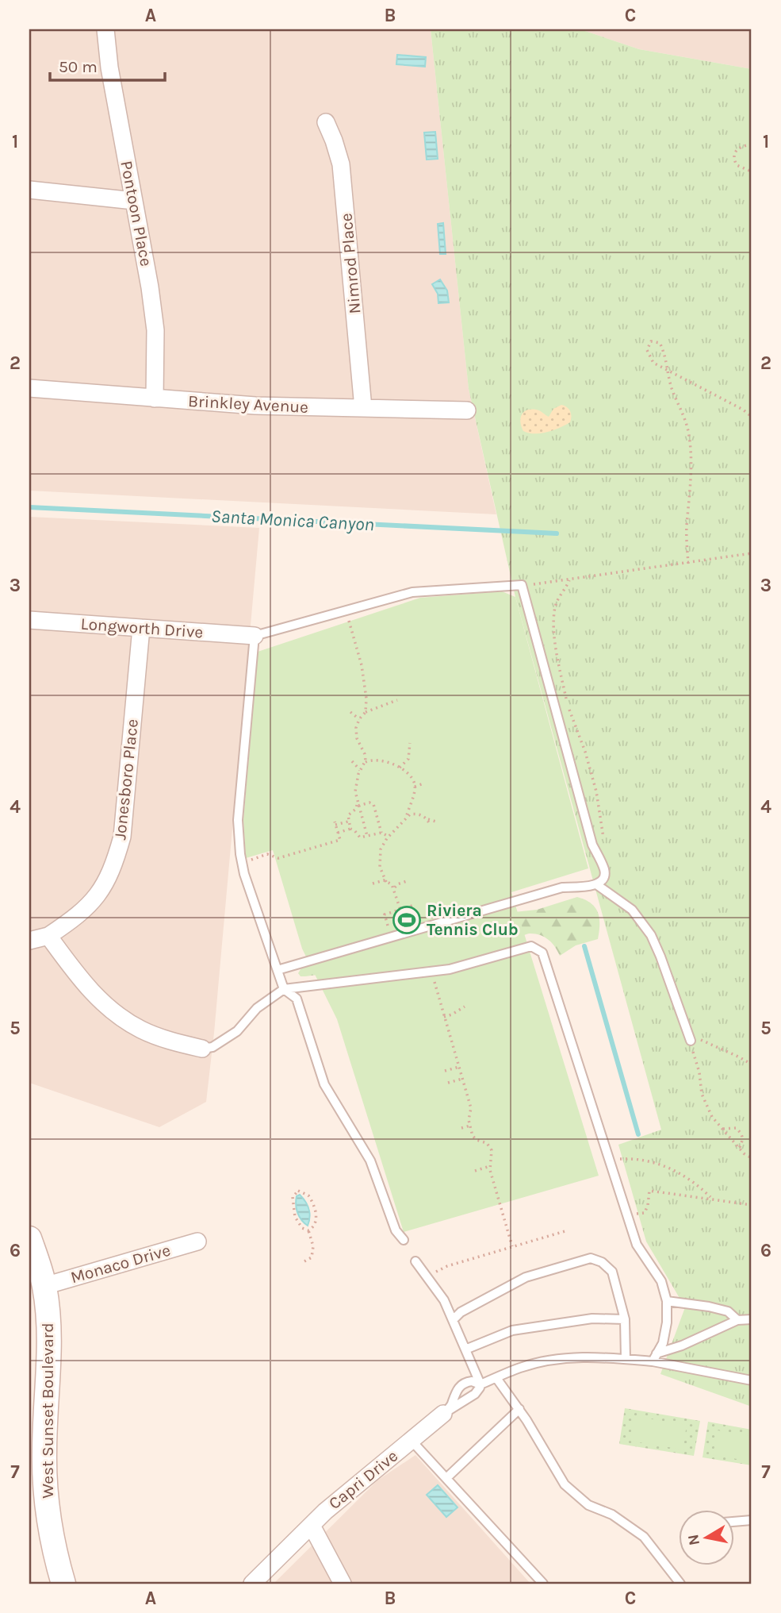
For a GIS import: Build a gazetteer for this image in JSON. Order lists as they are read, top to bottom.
{
  "streets": {
    "main road": ["West Sunset Boulevard"],
    "street": [
      "Pontoon Place",
      "Nimrod Place",
      "Brinkley Avenue",
      "Longworth Drive",
      "Jonesboro Place",
      "Monaco Drive",
      "Capri Drive"
    ]
  },
  "crossings": [
    ["Pontoon Place", "Brinkley Avenue"],
    ["Nimrod Place", "Brinkley Avenue"],
    ["Longworth Drive", "Jonesboro Place"],
    ["Monaco Drive", "West Sunset Boulevard"]
  ],
  "water": ["Santa Monica Canyon"],
  "places": {
    "sports": ["Riviera Tennis Club"]
  },
  "scale_bar": "50 m",
  "north": "left",
  "grid": {
    "columns": ["A", "B", "C"],
    "rows": [
      "1",
      "2",
      "3",
      "4",
      "5",
      "6",
      "7"
    ]
  }
}
